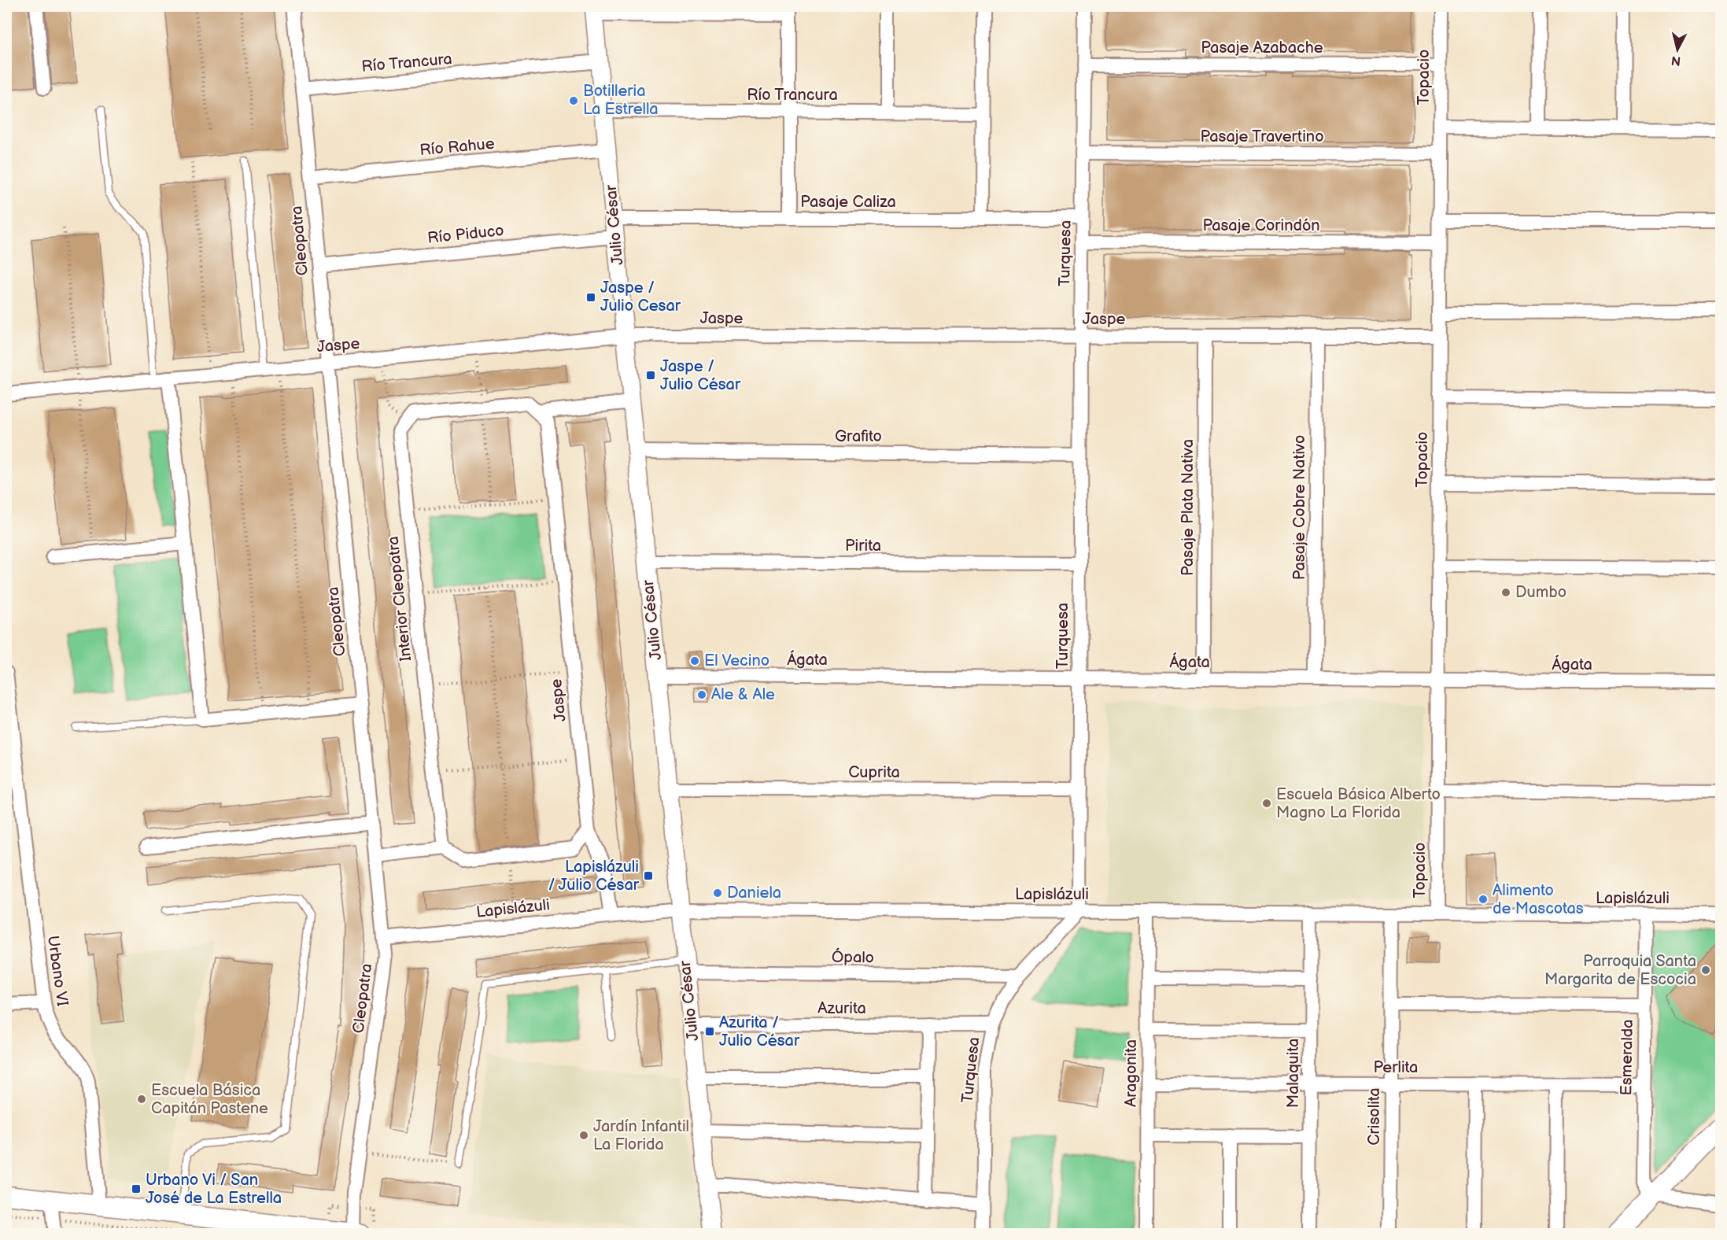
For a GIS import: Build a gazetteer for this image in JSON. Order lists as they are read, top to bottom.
{
  "streets": {
    "street": [
      "Pasaje Azabache",
      "Río Trancura",
      "Topacio",
      "Pasaje Travertino",
      "Río Rahue",
      "Pasaje Caliza",
      "Julio César",
      "Pasaje Corindón",
      "Río Piduco",
      "Cleopatra",
      "Turquesa",
      "Jaspe",
      "Grafito",
      "Pasaje Plata Nativa",
      "Pasaje Cobre Nativo",
      "Pirita",
      "Interior Cleopatra",
      "Ágata",
      "Cuprita",
      "Lapislázuli",
      "Ópalo",
      "Urbano VI",
      "Azurita",
      "Esmeralda",
      "Perlita",
      "Aragonita",
      "Malaquita",
      "Crisolita"
    ]
  },
  "crossings": [
    ["Pasaje Azabache", "Topacio"],
    ["Pasaje Azabache", "Turquesa"],
    ["Río Trancura", "Julio César"],
    ["Río Trancura", "Cleopatra"],
    ["Topacio", "Pasaje Travertino"],
    ["Topacio", "Pasaje Corindón"],
    ["Topacio", "Jaspe"],
    ["Topacio", "Ágata"],
    ["Topacio", "Lapislázuli"],
    ["Pasaje Travertino", "Turquesa"],
    ["Río Rahue", "Julio César"],
    ["Río Rahue", "Cleopatra"],
    ["Pasaje Caliza", "Julio César"],
    ["Pasaje Caliza", "Turquesa"],
    ["Julio César", "Río Piduco"],
    ["Julio César", "Jaspe"],
    ["Julio César", "Grafito"],
    ["Julio César", "Pirita"],
    ["Julio César", "Ágata"],
    ["Julio César", "Cuprita"],
    ["Julio César", "Lapislázuli"],
    ["Julio César", "Ópalo"],
    ["Julio César", "Azurita"],
    ["Pasaje Corindón", "Turquesa"],
    ["Río Piduco", "Cleopatra"],
    ["Cleopatra", "Jaspe"],
    ["Cleopatra", "Lapislázuli"],
    ["Turquesa", "Jaspe"],
    ["Turquesa", "Grafito"],
    ["Turquesa", "Pirita"],
    ["Turquesa", "Ágata"],
    ["Turquesa", "Cuprita"],
    ["Turquesa", "Lapislázuli"],
    ["Turquesa", "Ópalo"],
    ["Turquesa", "Azurita"],
    ["Jaspe", "Pasaje Plata Nativa"],
    ["Jaspe", "Pasaje Cobre Nativo"],
    ["Jaspe", "Lapislázuli"],
    ["Pasaje Plata Nativa", "Ágata"],
    ["Pasaje Cobre Nativo", "Ágata"],
    ["Lapislázuli", "Esmeralda"],
    ["Lapislázuli", "Aragonita"],
    ["Lapislázuli", "Malaquita"],
    ["Lapislázuli", "Crisolita"],
    ["Esmeralda", "Perlita"],
    ["Perlita", "Aragonita"],
    ["Perlita", "Malaquita"],
    ["Perlita", "Crisolita"]
  ],
  "places": {
    "other": [
      "Botilleria La Estrella",
      "Dumbo",
      "El Vecino",
      "Ale & Ale",
      "Escuela Básica Alberto Magno La Florida",
      "Daniela",
      "Alimento de Mascotas",
      "Parroquia Santa Margarita de Escocia",
      "Escuela Básica Capitán Pastene",
      "Jardín Infantil La Florida"
    ],
    "transit": [
      "Jaspe / Julio Cesar",
      "Jaspe / Julio César",
      "Lapislázuli / Julio César",
      "Azurita / Julio César",
      "Urbano Vi / San José de La Estrella"
    ]
  },
  "north": "bottom"
}
